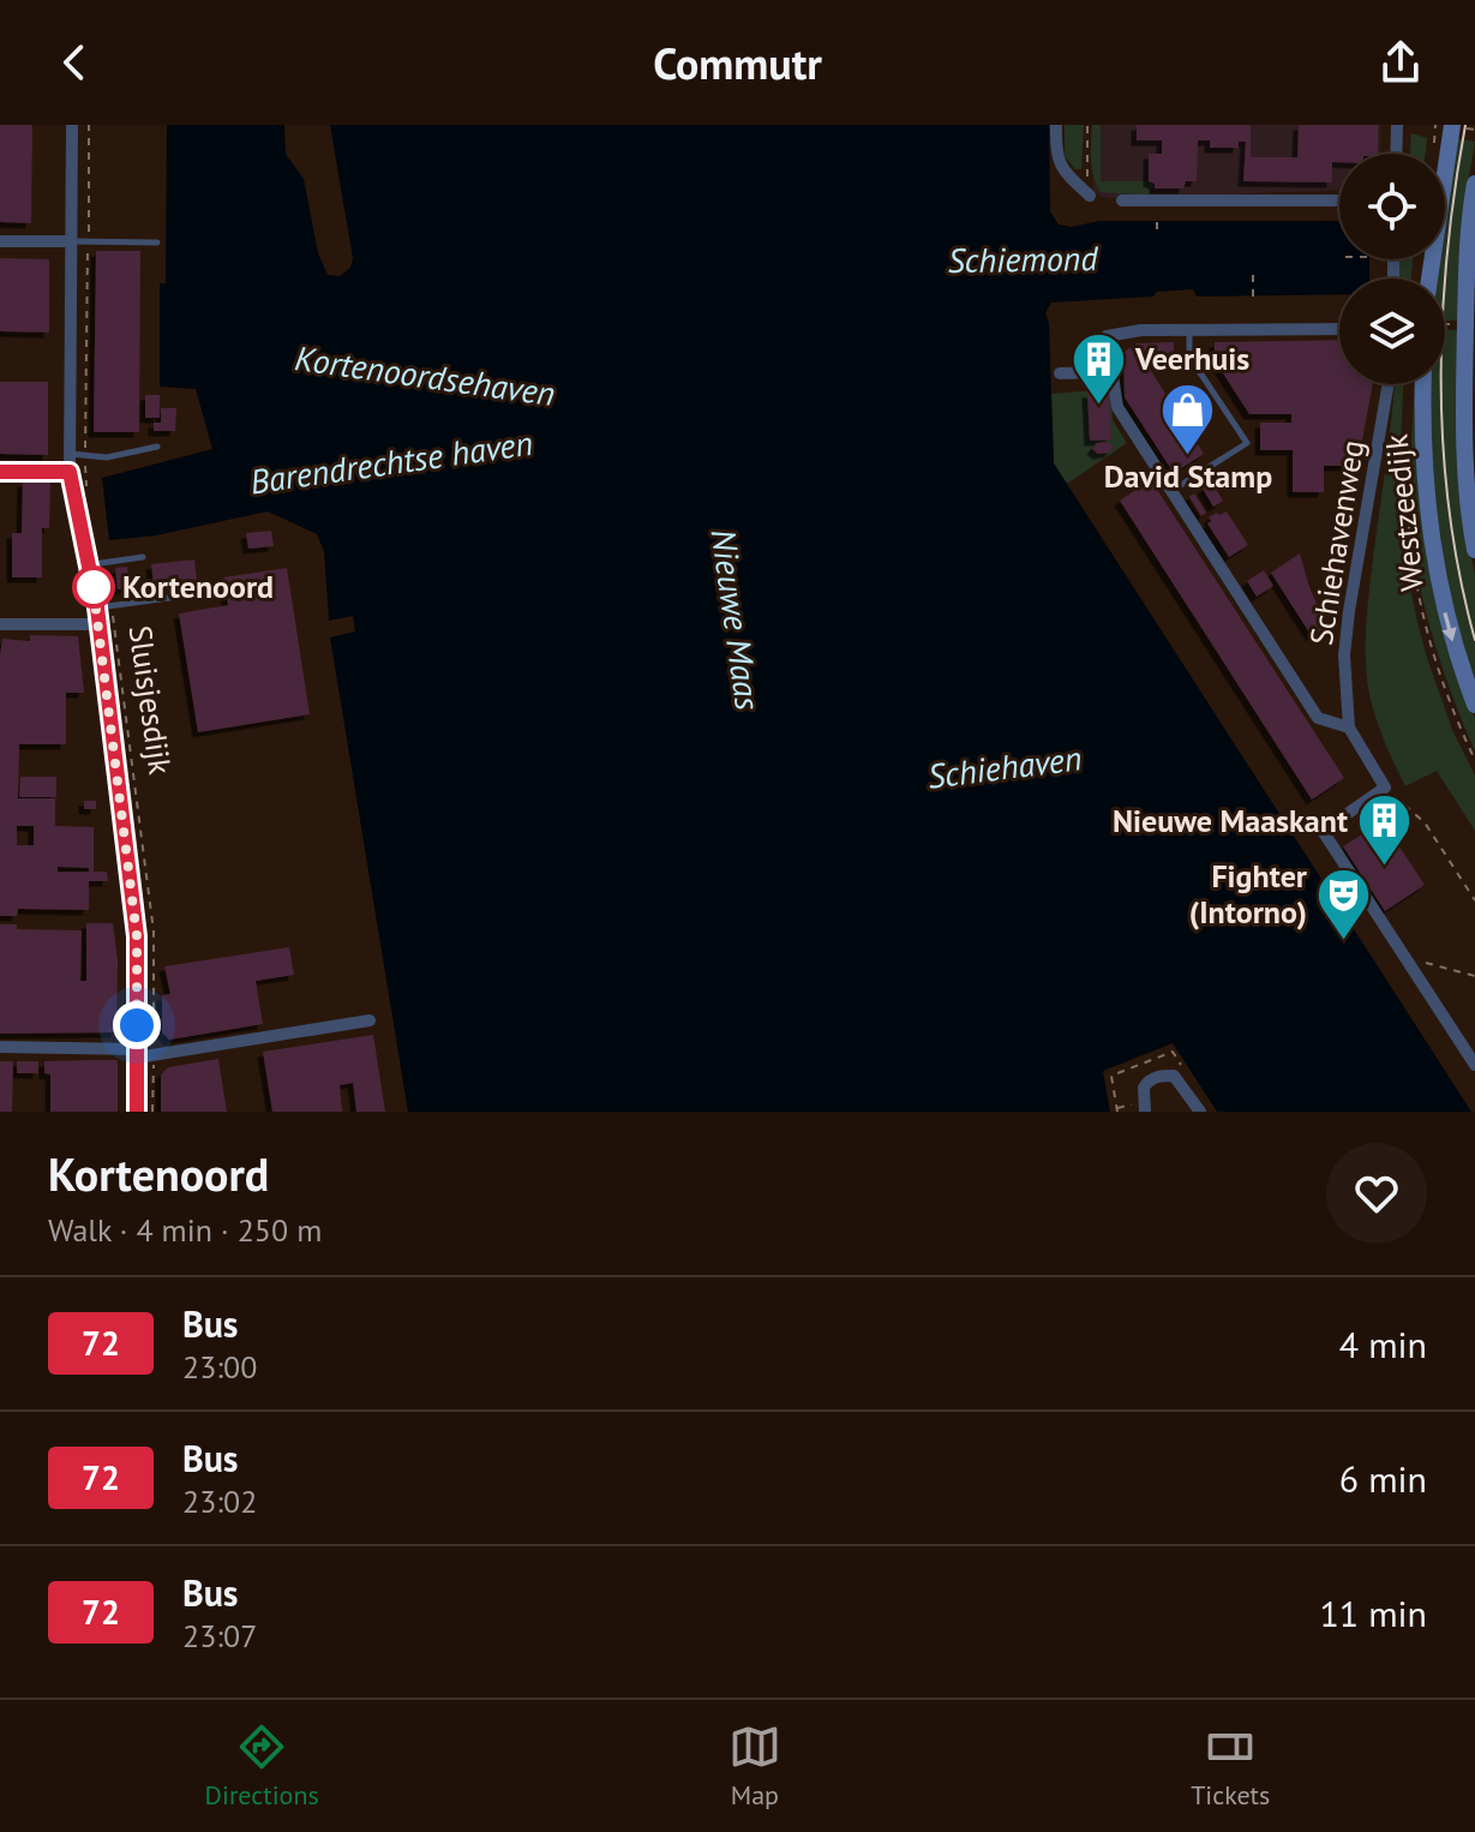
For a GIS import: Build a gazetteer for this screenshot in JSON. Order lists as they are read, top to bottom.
{
  "streets": {
    "main road": ["Westzeedijk"],
    "street": ["Schiehavenweg", "Sluisjesdijk"]
  },
  "water": [
    "Schiemond",
    "Kortenoordsehaven",
    "Barendrechtse haven",
    "Nieuwe Maas",
    "Schiehaven"
  ],
  "places": {
    "building": ["Veerhuis", "Nieuwe Maaskant"],
    "shop": ["David Stamp"],
    "other": ["Kortenoord"],
    "theatre": ["Fighter (Intorno)"]
  },
  "lines": ["bus line 72"],
  "page": {
    "header": "Commutr",
    "heading": ["Kortenoord", "Walk · 4 min · 250 m"],
    "list": [
      {
        "mark": "72",
        "name": "Bus",
        "note": "23:00",
        "value": "4 min"
      },
      {
        "mark": "72",
        "name": "Bus",
        "note": "23:02",
        "value": "6 min"
      },
      {
        "mark": "72",
        "name": "Bus",
        "note": "23:07",
        "value": "11 min"
      }
    ],
    "tabs": ["Directions", "Map", "Tickets"]
  }
}
